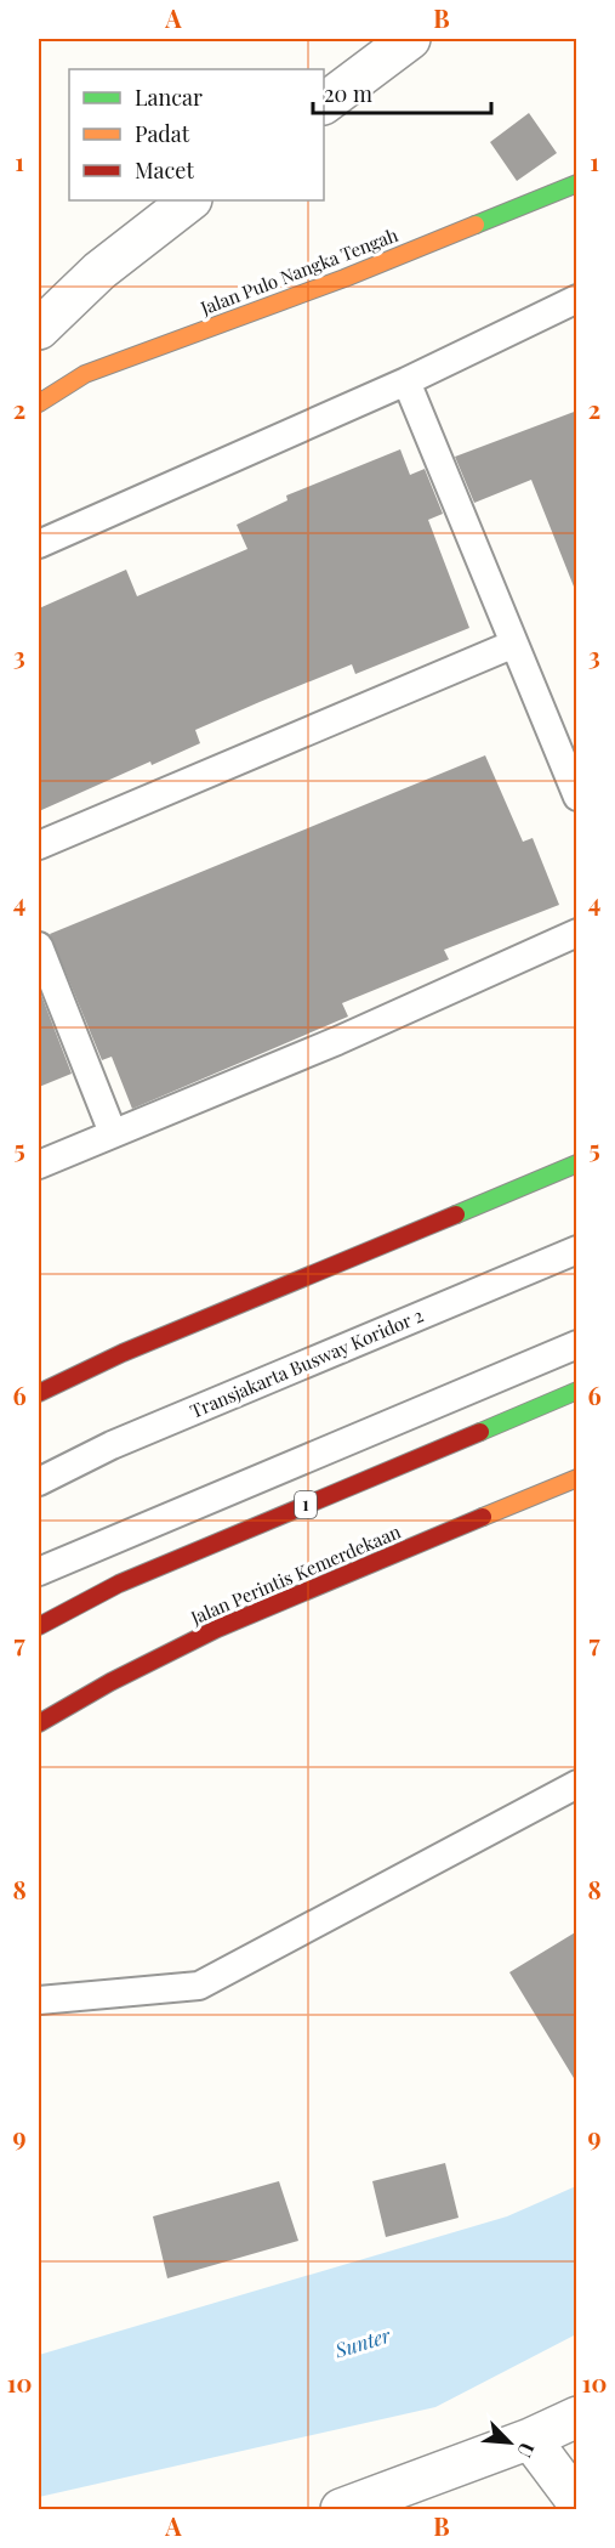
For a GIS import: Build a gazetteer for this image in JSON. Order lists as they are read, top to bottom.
{
  "streets": {
    "main road": ["Jalan Pulo Nangka Tengah", "1", "Jalan Perintis Kemerdekaan"],
    "lane": ["Transjakarta Busway Koridor 2"]
  },
  "water": ["Sunter"],
  "legend": ["Lancar", "Padat", "Macet"],
  "scale_bar": "20 m",
  "north": "bottom right",
  "grid": {
    "columns": ["A", "B"],
    "rows": [
      "1",
      "2",
      "3",
      "4",
      "5",
      "6",
      "7",
      "8",
      "9",
      "10"
    ]
  }
}
